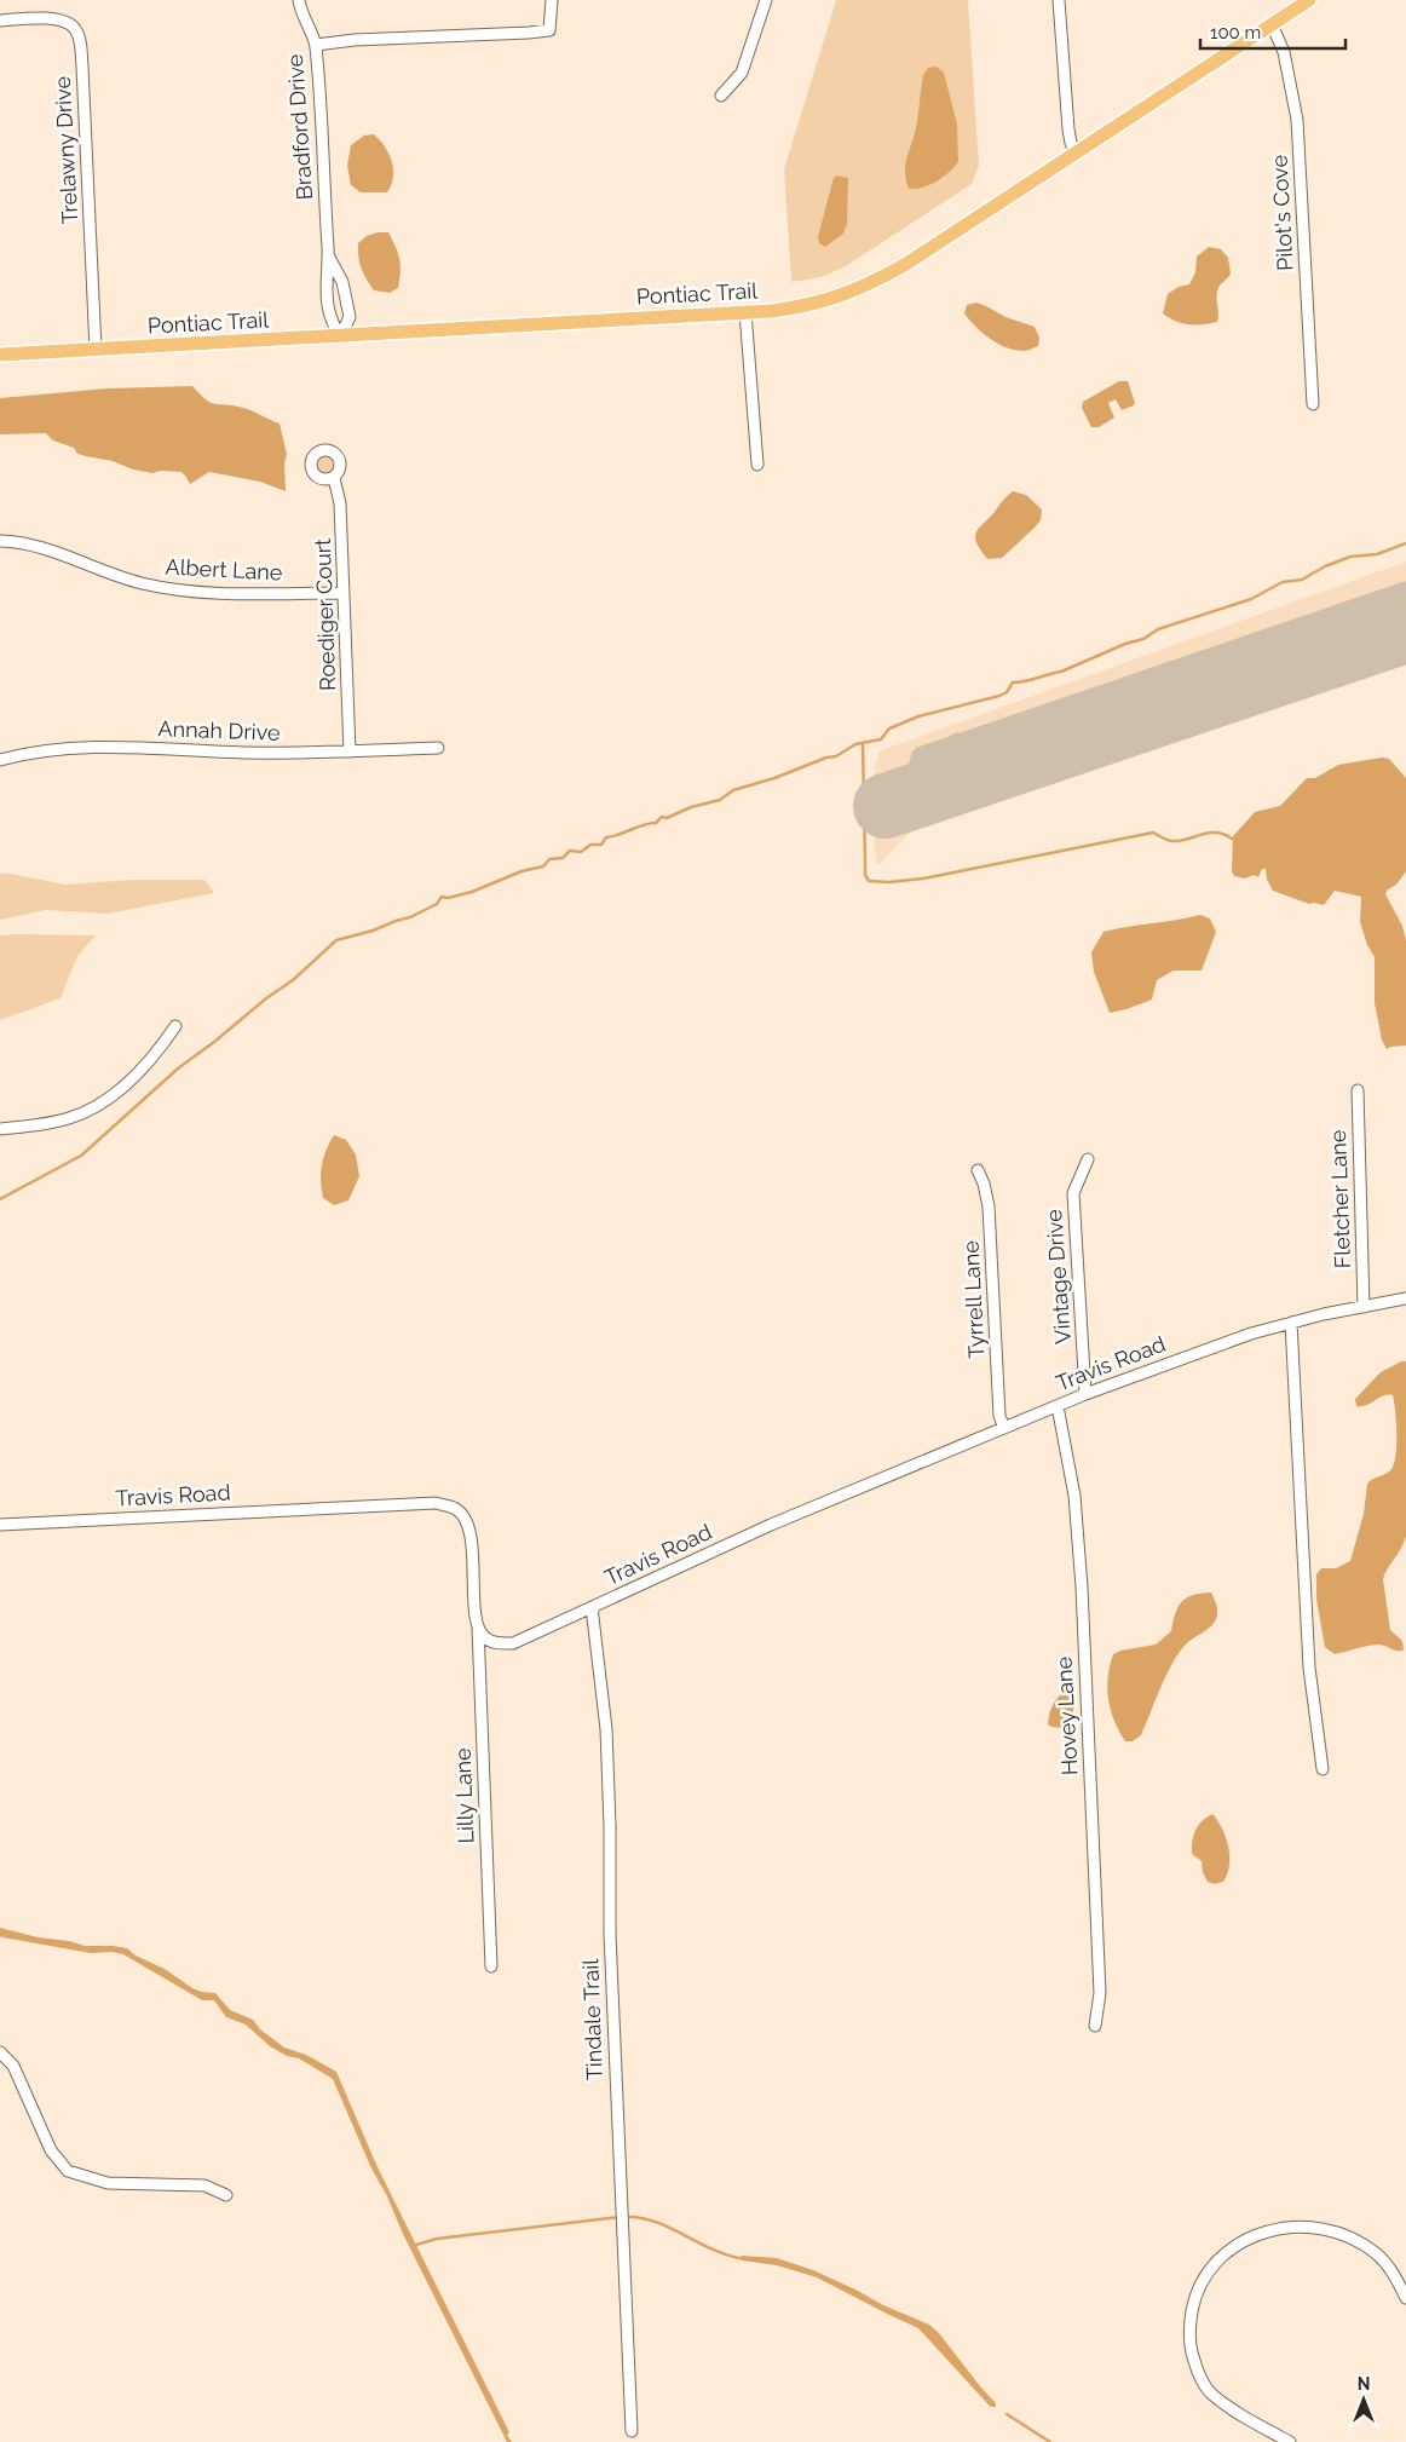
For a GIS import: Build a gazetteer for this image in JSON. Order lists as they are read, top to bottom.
{
  "streets": {
    "main road": ["Pontiac Trail"],
    "street": [
      "Bradford Drive",
      "Trelawny Drive",
      "Pilot's Cove",
      "Albert Lane",
      "Roediger Court",
      "Annah Drive",
      "Fletcher Lane",
      "Vintage Drive",
      "Tyrrell Lane",
      "Travis Road",
      "Hovey Lane",
      "Lilly Lane",
      "Tindale Trail"
    ]
  },
  "crossings": [
    ["Bradford Drive", "Pontiac Trail"],
    ["Trelawny Drive", "Pontiac Trail"],
    ["Pilot's Cove", "Pontiac Trail"],
    ["Albert Lane", "Roediger Court"],
    ["Roediger Court", "Annah Drive"],
    ["Fletcher Lane", "Travis Road"],
    ["Vintage Drive", "Travis Road"],
    ["Tyrrell Lane", "Travis Road"],
    ["Travis Road", "Hovey Lane"],
    ["Travis Road", "Lilly Lane"],
    ["Travis Road", "Tindale Trail"]
  ],
  "scale_bar": "100 m",
  "north": "top"
}
